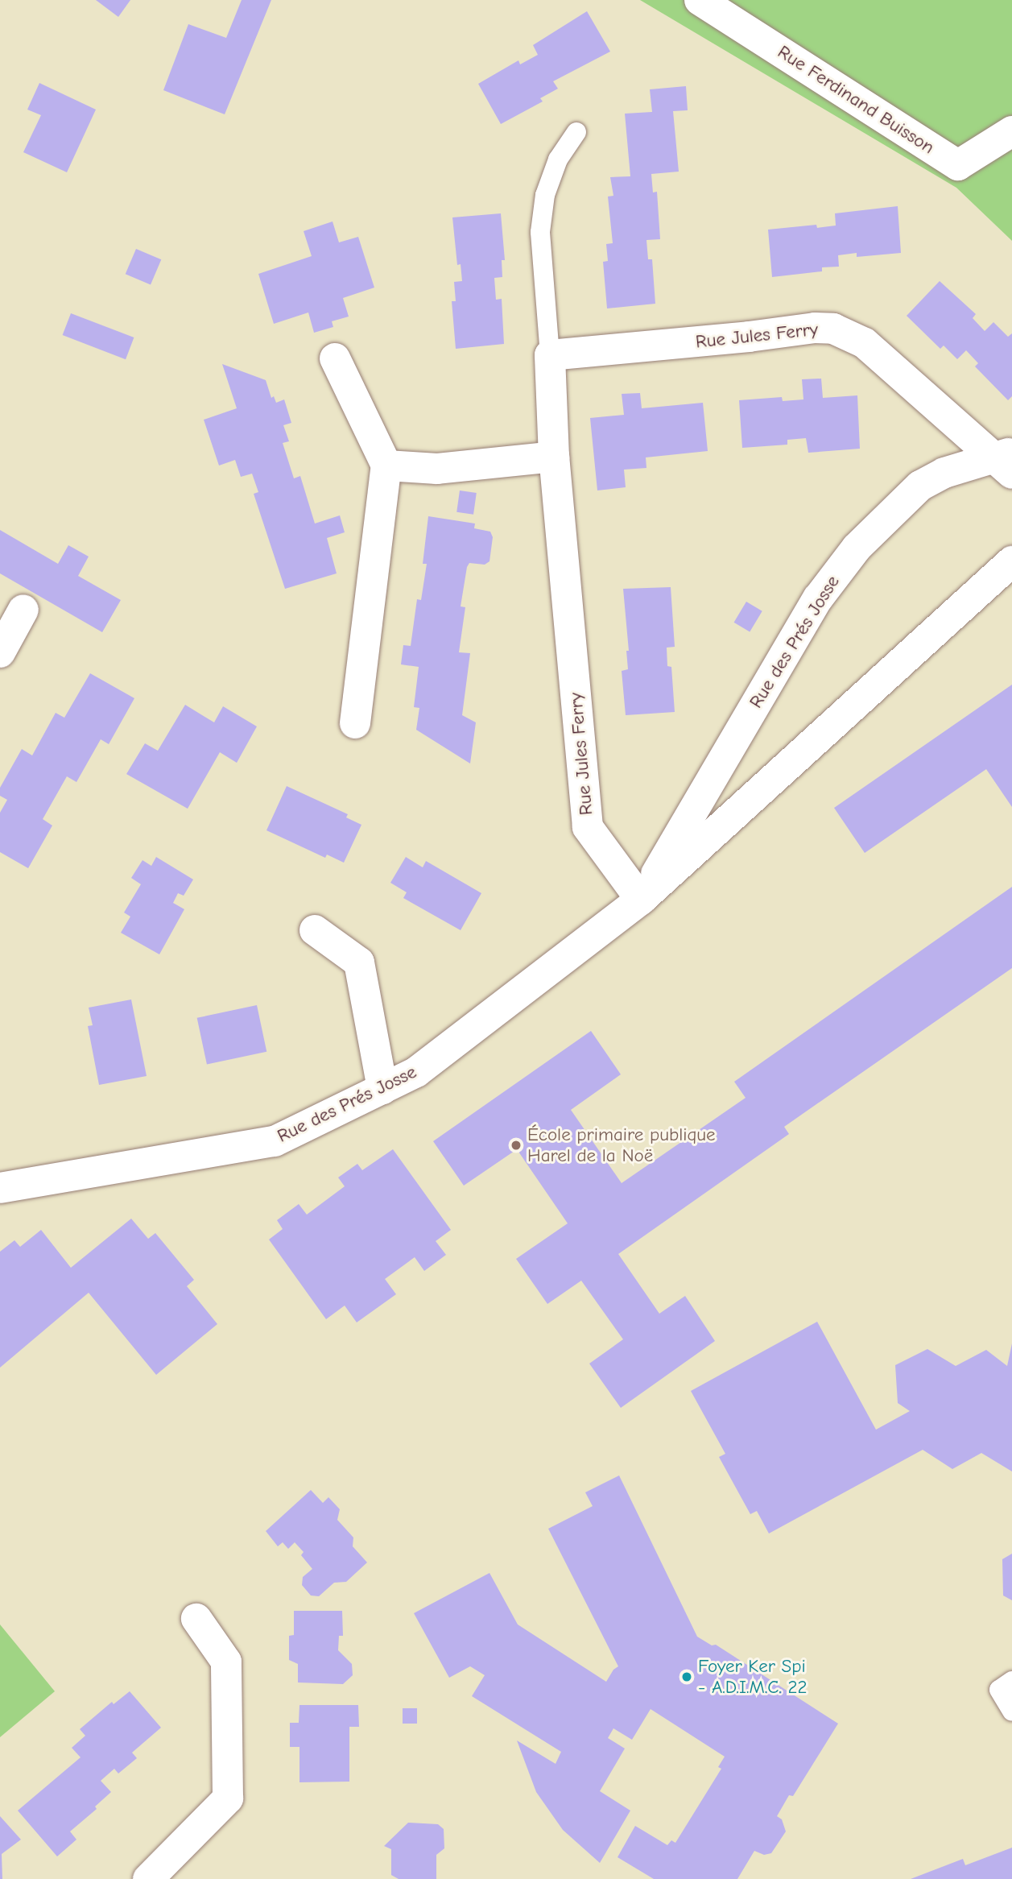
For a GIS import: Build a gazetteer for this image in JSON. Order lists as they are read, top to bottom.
{
  "streets": {
    "street": ["Rue Ferdinand Buisson", "Rue Jules Ferry", "Rue des Prés Josse"]
  },
  "crossings": [
    ["Rue Jules Ferry", "Rue des Prés Josse"]
  ],
  "places": ["École primaire publique Harel de la Noë", "Foyer Ker Spi - A.D.I.M.C. 22"]
}
